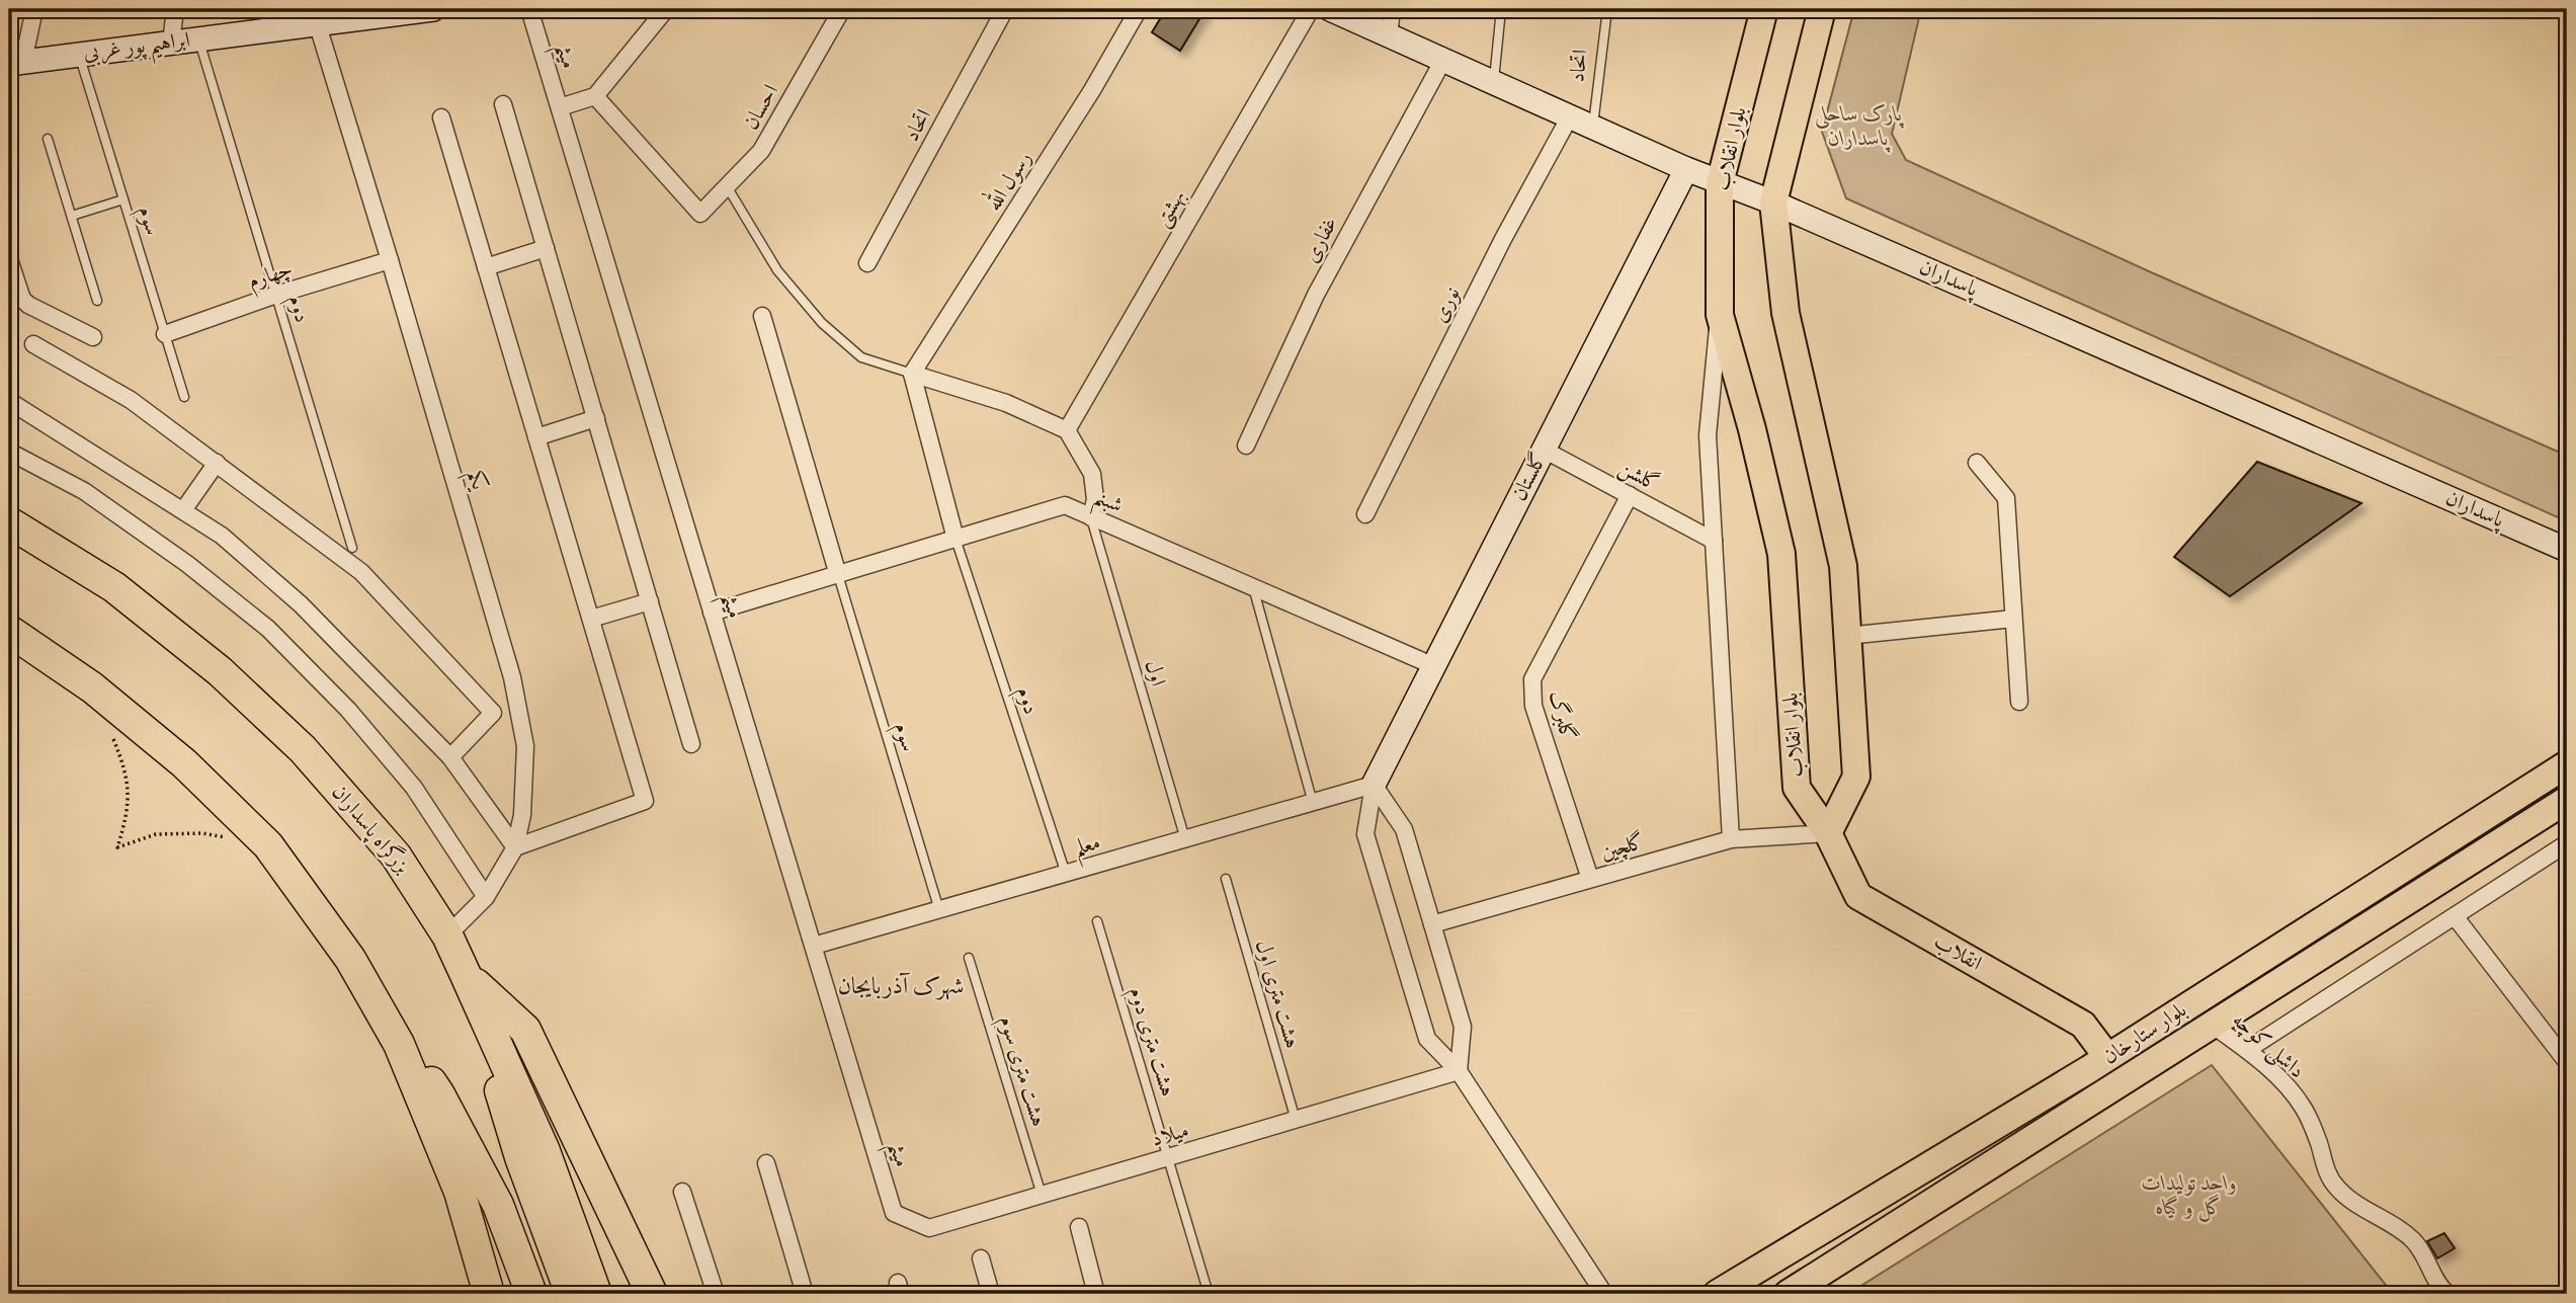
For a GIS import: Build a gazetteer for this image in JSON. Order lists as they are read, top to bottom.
{
  "streets": {
    "highway": ["بزرگراه پاسداران"],
    "main road": [
      "ابراهیم پور غربی",
      "بلوار انقلاب",
      "پاسداران",
      "گلستان",
      "انقلاب",
      "بلوار ستارخان"
    ],
    "street": [
      "میثم",
      "اتحاد",
      "احسان",
      "رسول الله",
      "بهشتی",
      "غفاری",
      "چهارم",
      "نوری",
      "گلشن",
      "یکم",
      "شبنم",
      "گلبرگ",
      "معلم",
      "گلچین",
      "داشلی کوچه",
      "میلاد"
    ],
    "lane": [
      "سوم",
      "دوم",
      "اول",
      "هشت متری اول",
      "هشت متری دوم",
      "هشت متری سوم"
    ]
  },
  "crossings": [
    ["ابراهیم پور غربی", "سوم"],
    ["ابراهیم پور غربی", "دوم"],
    ["ابراهیم پور غربی", "یکم"],
    ["میثم", "شبنم"],
    ["میثم", "معلم"],
    ["میثم", "میلاد"],
    ["اتحاد", "پاسداران"],
    ["بلوار انقلاب", "پاسداران"],
    ["بلوار انقلاب", "گلچین"],
    ["بلوار انقلاب", "انقلاب"],
    ["سوم", "چهارم"],
    ["سوم", "شبنم"],
    ["سوم", "معلم"],
    ["غفاری", "پاسداران"],
    ["چهارم", "دوم"],
    ["چهارم", "یکم"],
    ["پاسداران", "نوری"],
    ["پاسداران", "گلستان"],
    ["دوم", "شبنم"],
    ["دوم", "معلم"],
    ["گلشن", "گلستان"],
    ["گلشن", "گلبرگ"],
    ["گلستان", "شبنم"],
    ["گلستان", "معلم"],
    ["گلستان", "میلاد"],
    ["یکم", "بزرگراه پاسداران"],
    ["شبنم", "اول"],
    ["اول", "معلم"],
    ["گلبرگ", "گلچین"],
    ["گلچین", "انقلاب"],
    ["انقلاب", "بلوار ستارخان"],
    ["هشت متری اول", "میلاد"],
    ["بلوار ستارخان", "داشلی کوچه"],
    ["هشت متری دوم", "میلاد"],
    ["هشت متری سوم", "میلاد"]
  ],
  "districts": ["شهرک آذربایجان"],
  "parks": ["پارک ساحلی پاسداران", "واحد تولیدات گل و گیاه"]
}
